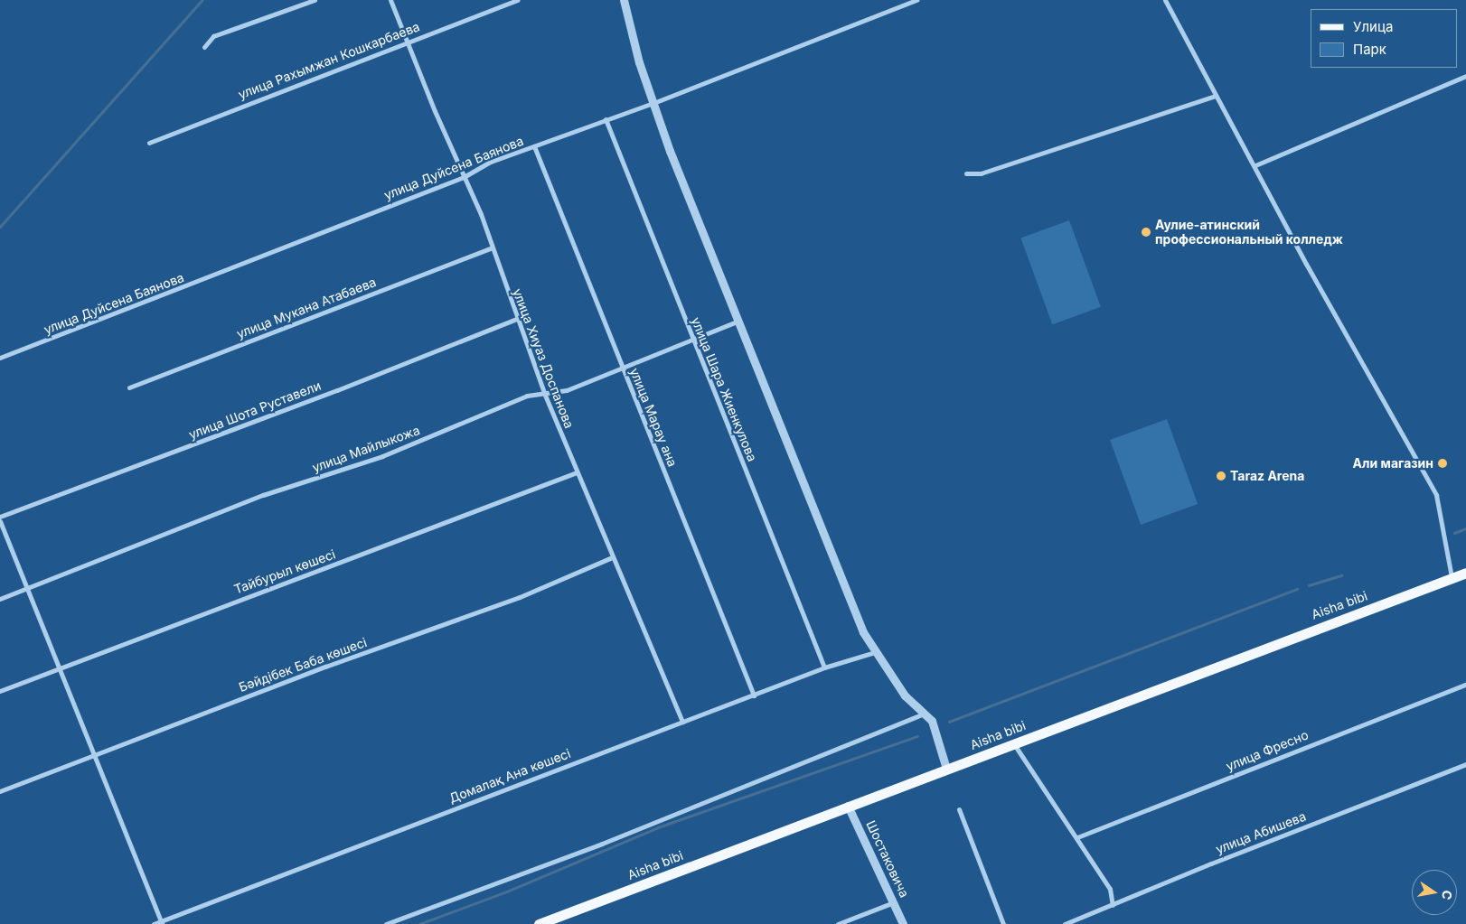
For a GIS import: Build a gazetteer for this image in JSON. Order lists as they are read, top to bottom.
{
  "streets": {
    "main road": ["Aisha bibi"],
    "street": [
      "улица Рахымжан Кошкарбаева",
      "улица Дуйсена Баянова",
      "улица Мукана Атабаева",
      "улица Хиуаз Доспанова",
      "улица Шара Жиенкулова",
      "улица Шота Руставели",
      "улица Марау ана",
      "улица Майлыкожа",
      "Тайбурыл көшесі",
      "Бәйдібек Баба көшесі",
      "улица Фресно",
      "Домалақ Ана көшесі",
      "улица Абишева",
      "Шостаковича"
    ]
  },
  "crossings": [
    ["улица Рахымжан Кошкарбаева", "улица Хиуаз Доспанова"],
    ["улица Дуйсена Баянова", "улица Хиуаз Доспанова"],
    ["улица Дуйсена Баянова", "улица Шара Жиенкулова"],
    ["улица Дуйсена Баянова", "улица Марау ана"],
    ["улица Мукана Атабаева", "улица Хиуаз Доспанова"],
    ["улица Хиуаз Доспанова", "улица Шота Руставели"],
    ["улица Хиуаз Доспанова", "улица Майлыкожа"],
    ["улица Хиуаз Доспанова", "Тайбурыл көшесі"],
    ["улица Хиуаз Доспанова", "Бәйдібек Баба көшесі"],
    ["улица Хиуаз Доспанова", "Домалақ Ана көшесі"],
    ["улица Шара Жиенкулова", "улица Майлыкожа"],
    ["улица Шара Жиенкулова", "Домалақ Ана көшесі"],
    ["улица Марау ана", "улица Майлыкожа"],
    ["улица Марау ана", "Домалақ Ана көшесі"],
    ["Aisha bibi", "Шостаковича"]
  ],
  "places": ["Аулие-атинский профессиональный колледж", "Али магазин", "Taraz Arena"],
  "legend": ["Улица", "Парк"],
  "north": "right"
}
